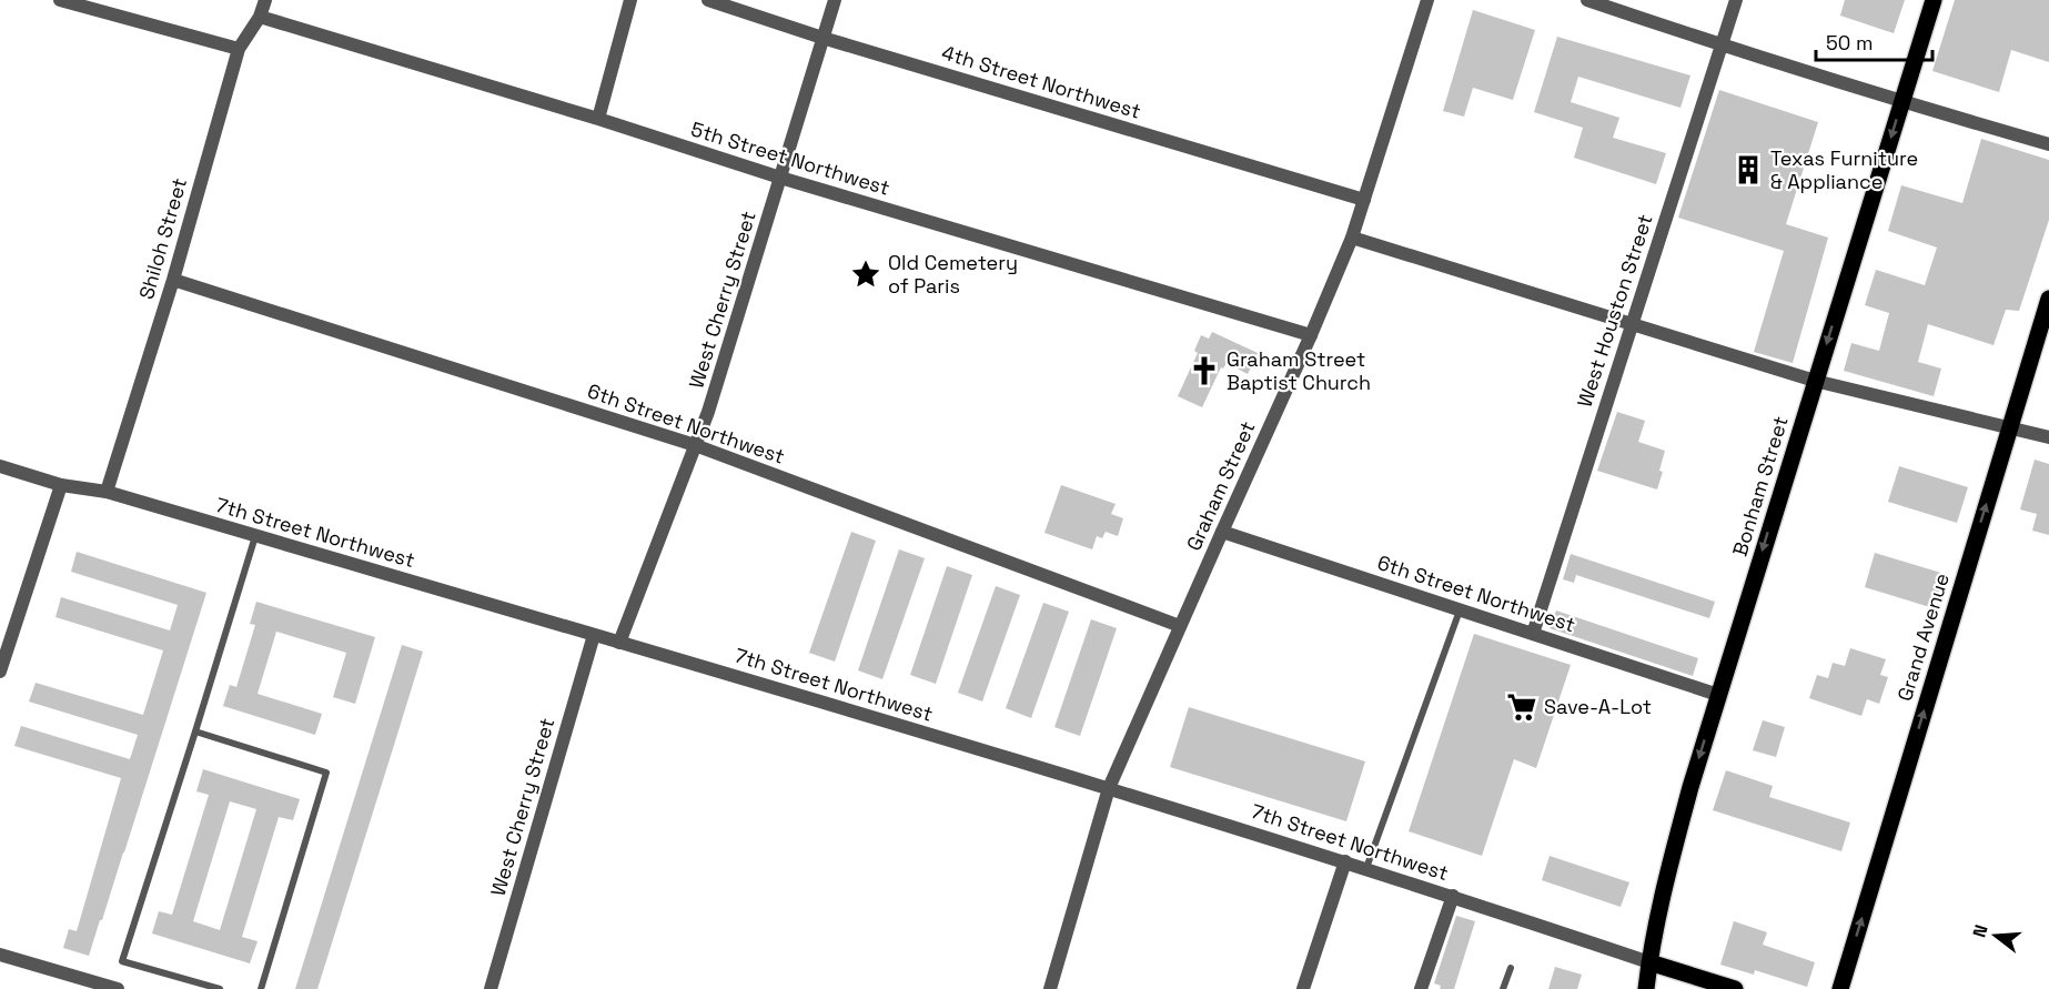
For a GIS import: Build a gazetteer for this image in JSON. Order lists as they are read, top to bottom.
{
  "streets": {
    "main road": ["Bonham Street", "Grand Avenue"],
    "street": [
      "4th Street Northwest",
      "5th Street Northwest",
      "Shiloh Street",
      "West Cherry Street",
      "West Houston Street",
      "6th Street Northwest",
      "Graham Street",
      "7th Street Northwest"
    ]
  },
  "crossings": [
    ["4th Street Northwest", "West Cherry Street"],
    ["4th Street Northwest", "Graham Street"],
    ["5th Street Northwest", "Shiloh Street"],
    ["5th Street Northwest", "West Cherry Street"],
    ["5th Street Northwest", "Graham Street"],
    ["Shiloh Street", "6th Street Northwest"],
    ["Shiloh Street", "7th Street Northwest"],
    ["West Cherry Street", "6th Street Northwest"],
    ["West Cherry Street", "7th Street Northwest"],
    ["West Houston Street", "6th Street Northwest"],
    ["6th Street Northwest", "Graham Street"],
    ["6th Street Northwest", "Bonham Street"],
    ["Graham Street", "7th Street Northwest"],
    ["Bonham Street", "7th Street Northwest"]
  ],
  "one_way": ["Bonham Street", "Grand Avenue"],
  "places": {
    "building": ["Texas Furniture & Appliance"],
    "place": ["Old Cemetery of Paris"],
    "church": ["Graham Street Baptist Church"],
    "supermarket": ["Save-A-Lot"]
  },
  "scale_bar": "50 m",
  "north": "left"
}
